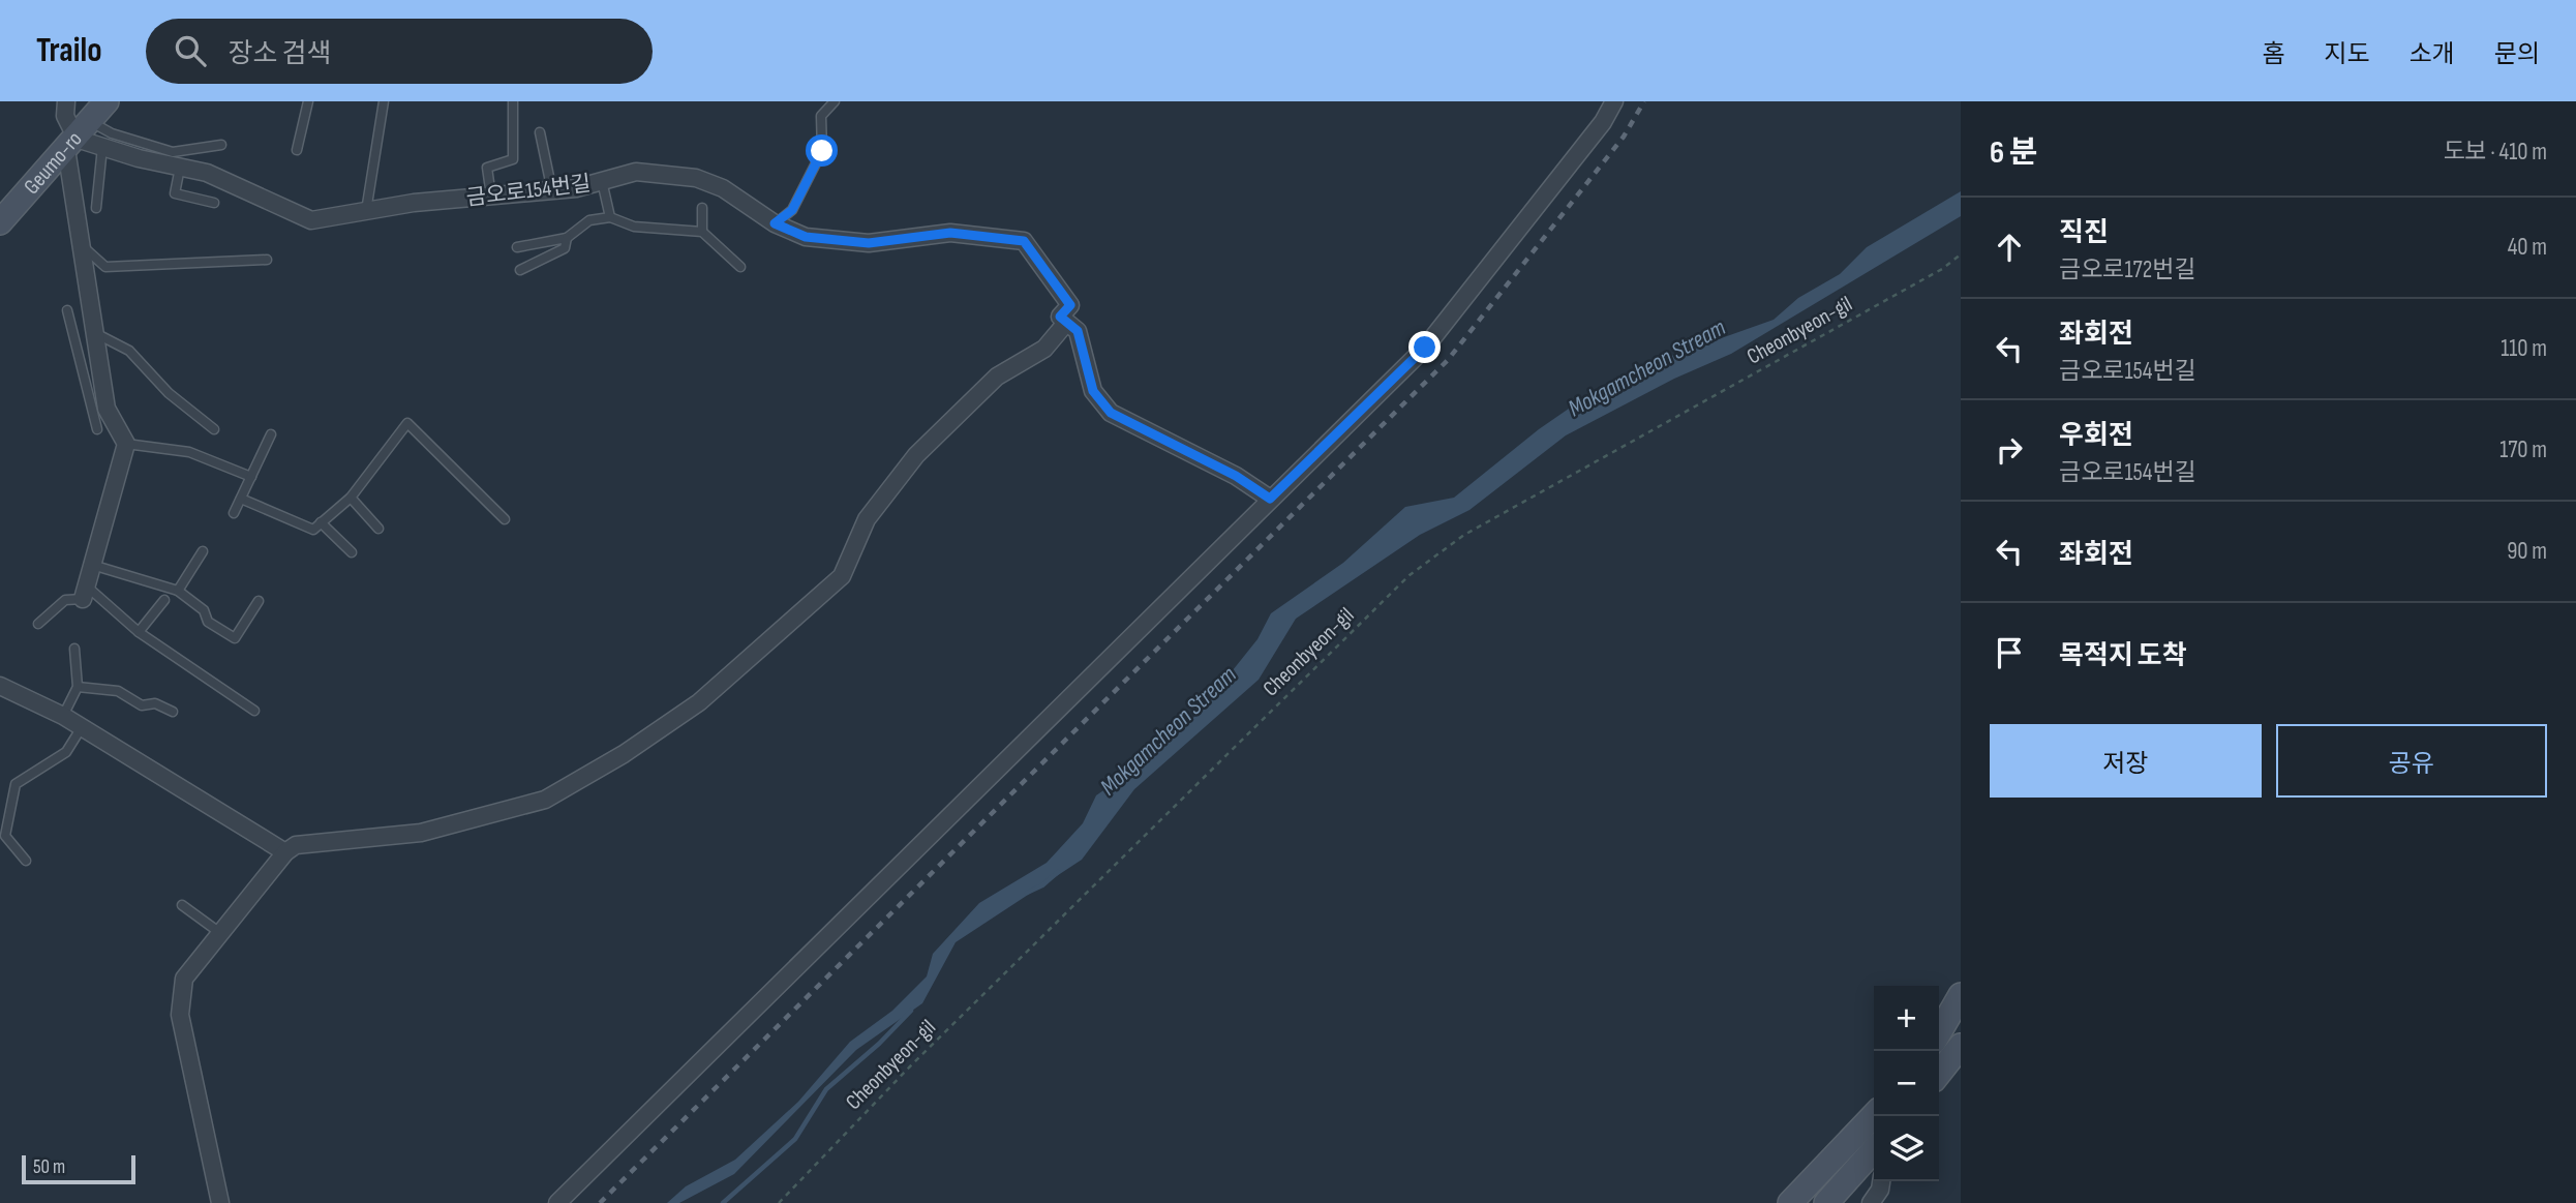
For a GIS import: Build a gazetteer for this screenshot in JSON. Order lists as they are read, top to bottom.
{
  "streets": {
    "main road": ["Geumo-ro"],
    "street": ["금오로154번길"],
    "path": ["Cheonbyeon-gil"]
  },
  "crossings": [
    ["Geumo-ro", "금오로154번길"]
  ],
  "water": ["Mokgamcheon Stream"],
  "scale_bar": "50 m",
  "page": {
    "header": "Trailo",
    "search": "장소 검색",
    "nav": [
      "홈",
      "지도",
      "소개",
      "문의"
    ],
    "heading": ["6 분", "도보 · 410 m"],
    "list": [
      ["직진", "금오로172번길", "40 m"],
      ["좌회전", "금오로154번길", "110 m"],
      ["우회전", "금오로154번길", "170 m"],
      ["좌회전", "90 m"],
      "목적지 도착"
    ],
    "buttons": ["저장", "공유"],
    "map_buttons": ["+", "−"],
    "scale": "50 m"
  }
}
